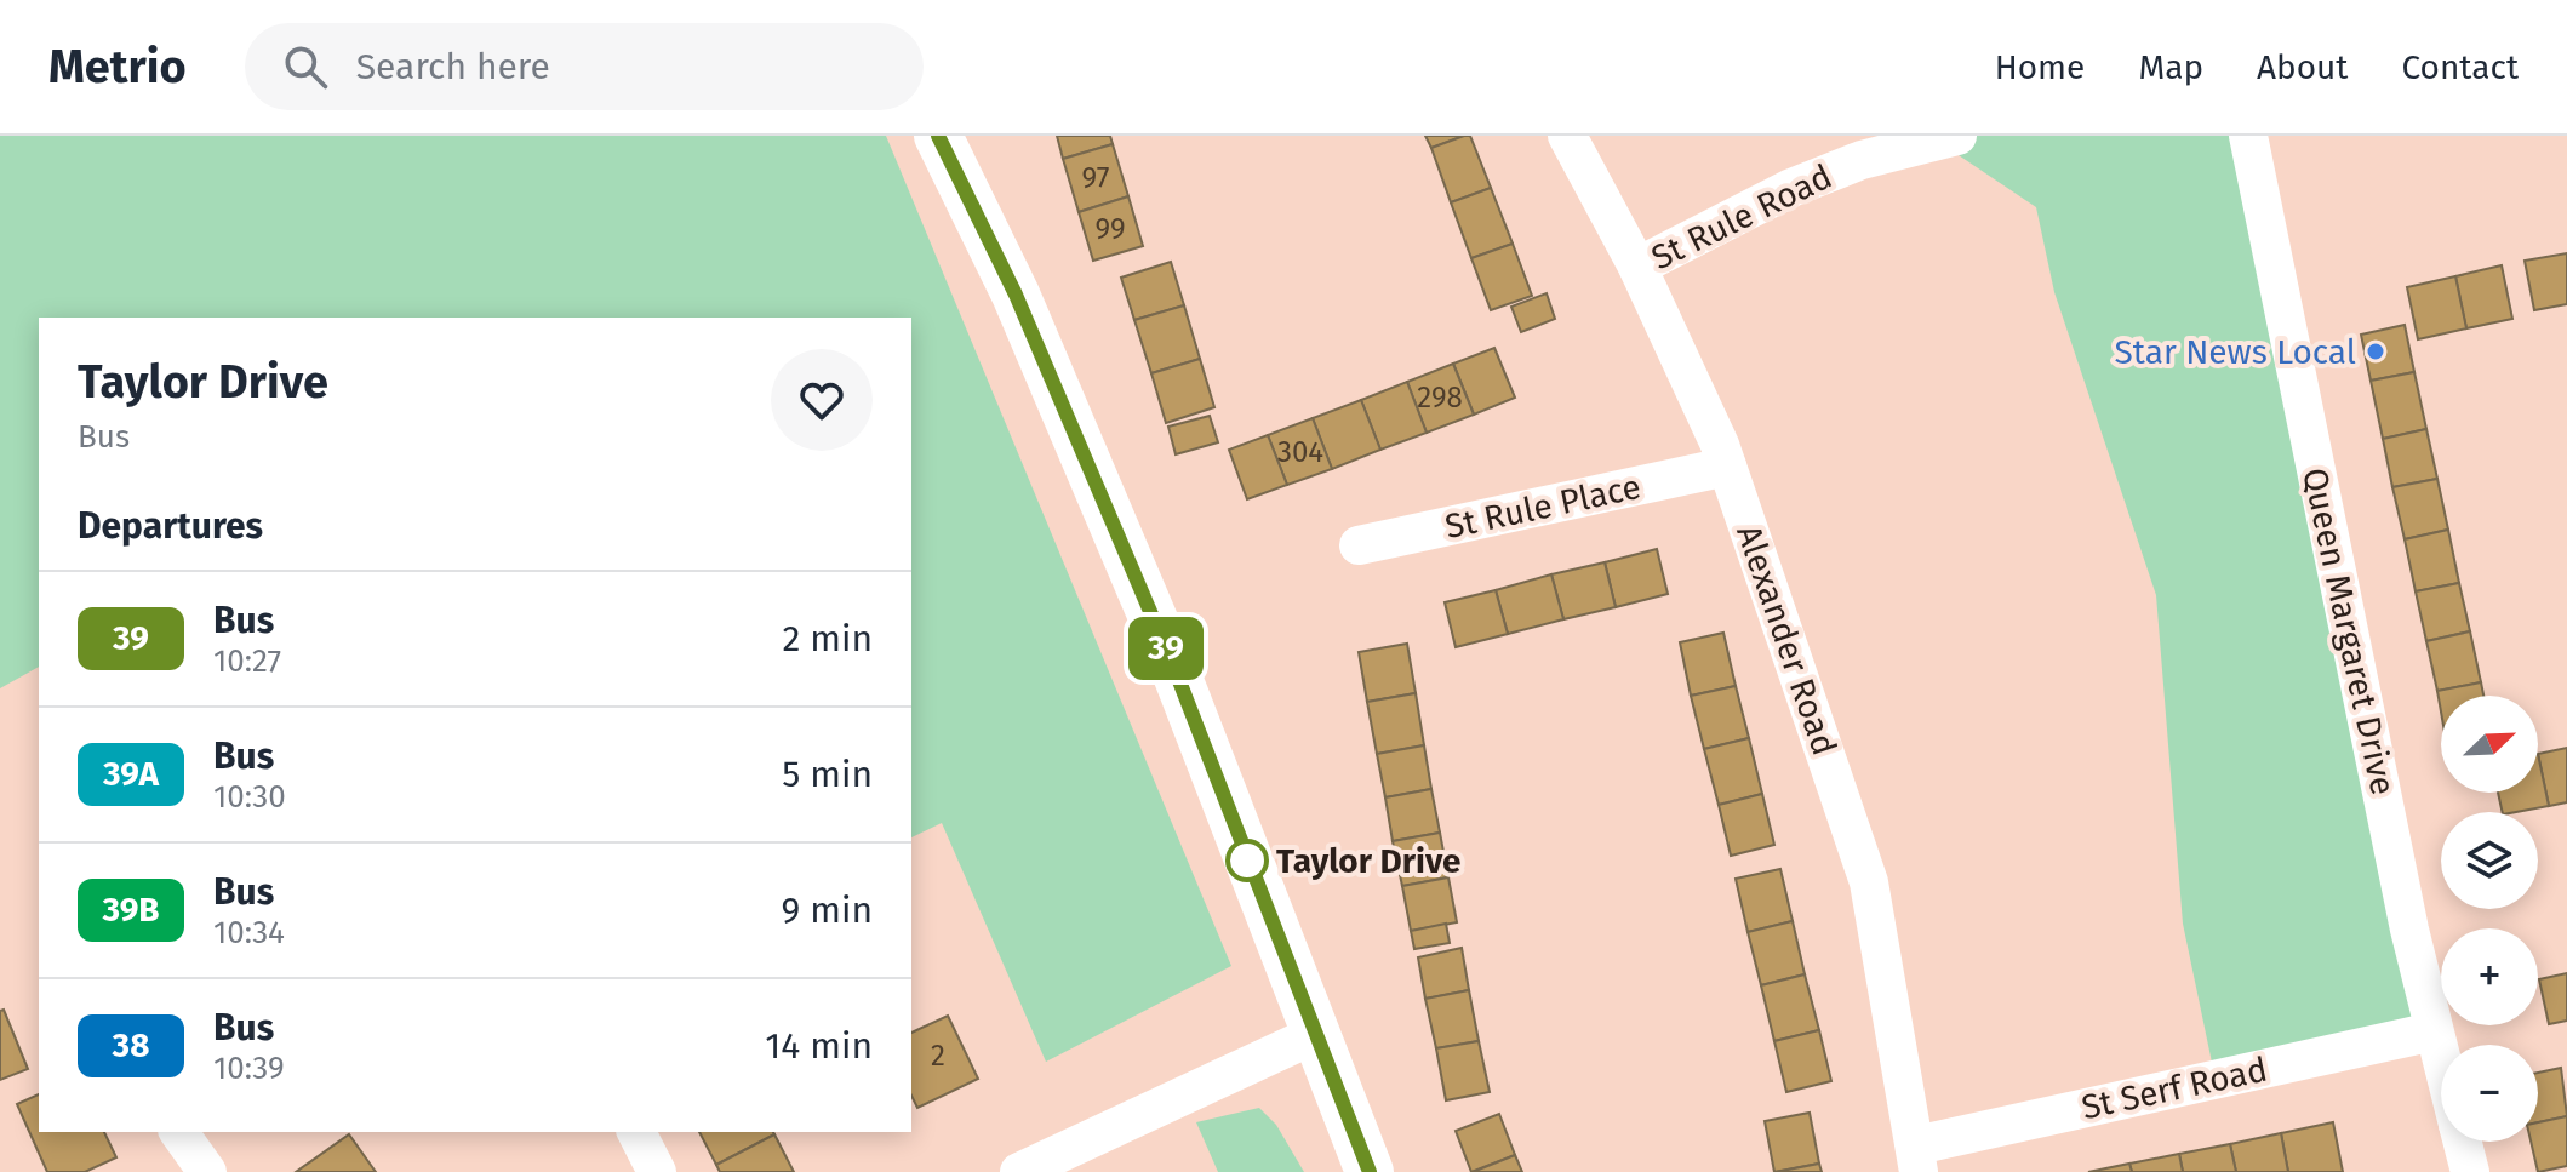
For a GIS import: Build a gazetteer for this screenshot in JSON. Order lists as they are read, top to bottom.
{
  "streets": {
    "street": [
      "St Rule Road",
      "St Rule Place",
      "Queen Margaret Drive",
      "Alexander Road",
      "St Serf Road"
    ]
  },
  "crossings": [
    ["St Rule Road", "Alexander Road"],
    ["St Rule Place", "Alexander Road"],
    ["Queen Margaret Drive", "St Serf Road"],
    ["Alexander Road", "St Serf Road"]
  ],
  "places": ["Star News Local", "Taylor Drive"],
  "lines": ["bus line 39"],
  "house_numbers": [
    "97",
    "99",
    "298",
    "304",
    "2"
  ],
  "north": "top right",
  "page": {
    "header": "Metrio",
    "search": "Search here",
    "nav": [
      "Home",
      "Map",
      "About",
      "Contact"
    ],
    "on_map": "39",
    "heading": [
      ["Taylor Drive", "Bus"],
      "Departures"
    ],
    "list": [
      {
        "mark": "39",
        "name": "Bus",
        "note": "10:27",
        "value": "2 min"
      },
      {
        "mark": "39A",
        "name": "Bus",
        "note": "10:30",
        "value": "5 min"
      },
      {
        "mark": "39B",
        "name": "Bus",
        "note": "10:34",
        "value": "9 min"
      },
      {
        "mark": "38",
        "name": "Bus",
        "note": "10:39",
        "value": "14 min"
      }
    ],
    "map_buttons": ["+", "−"]
  }
}
